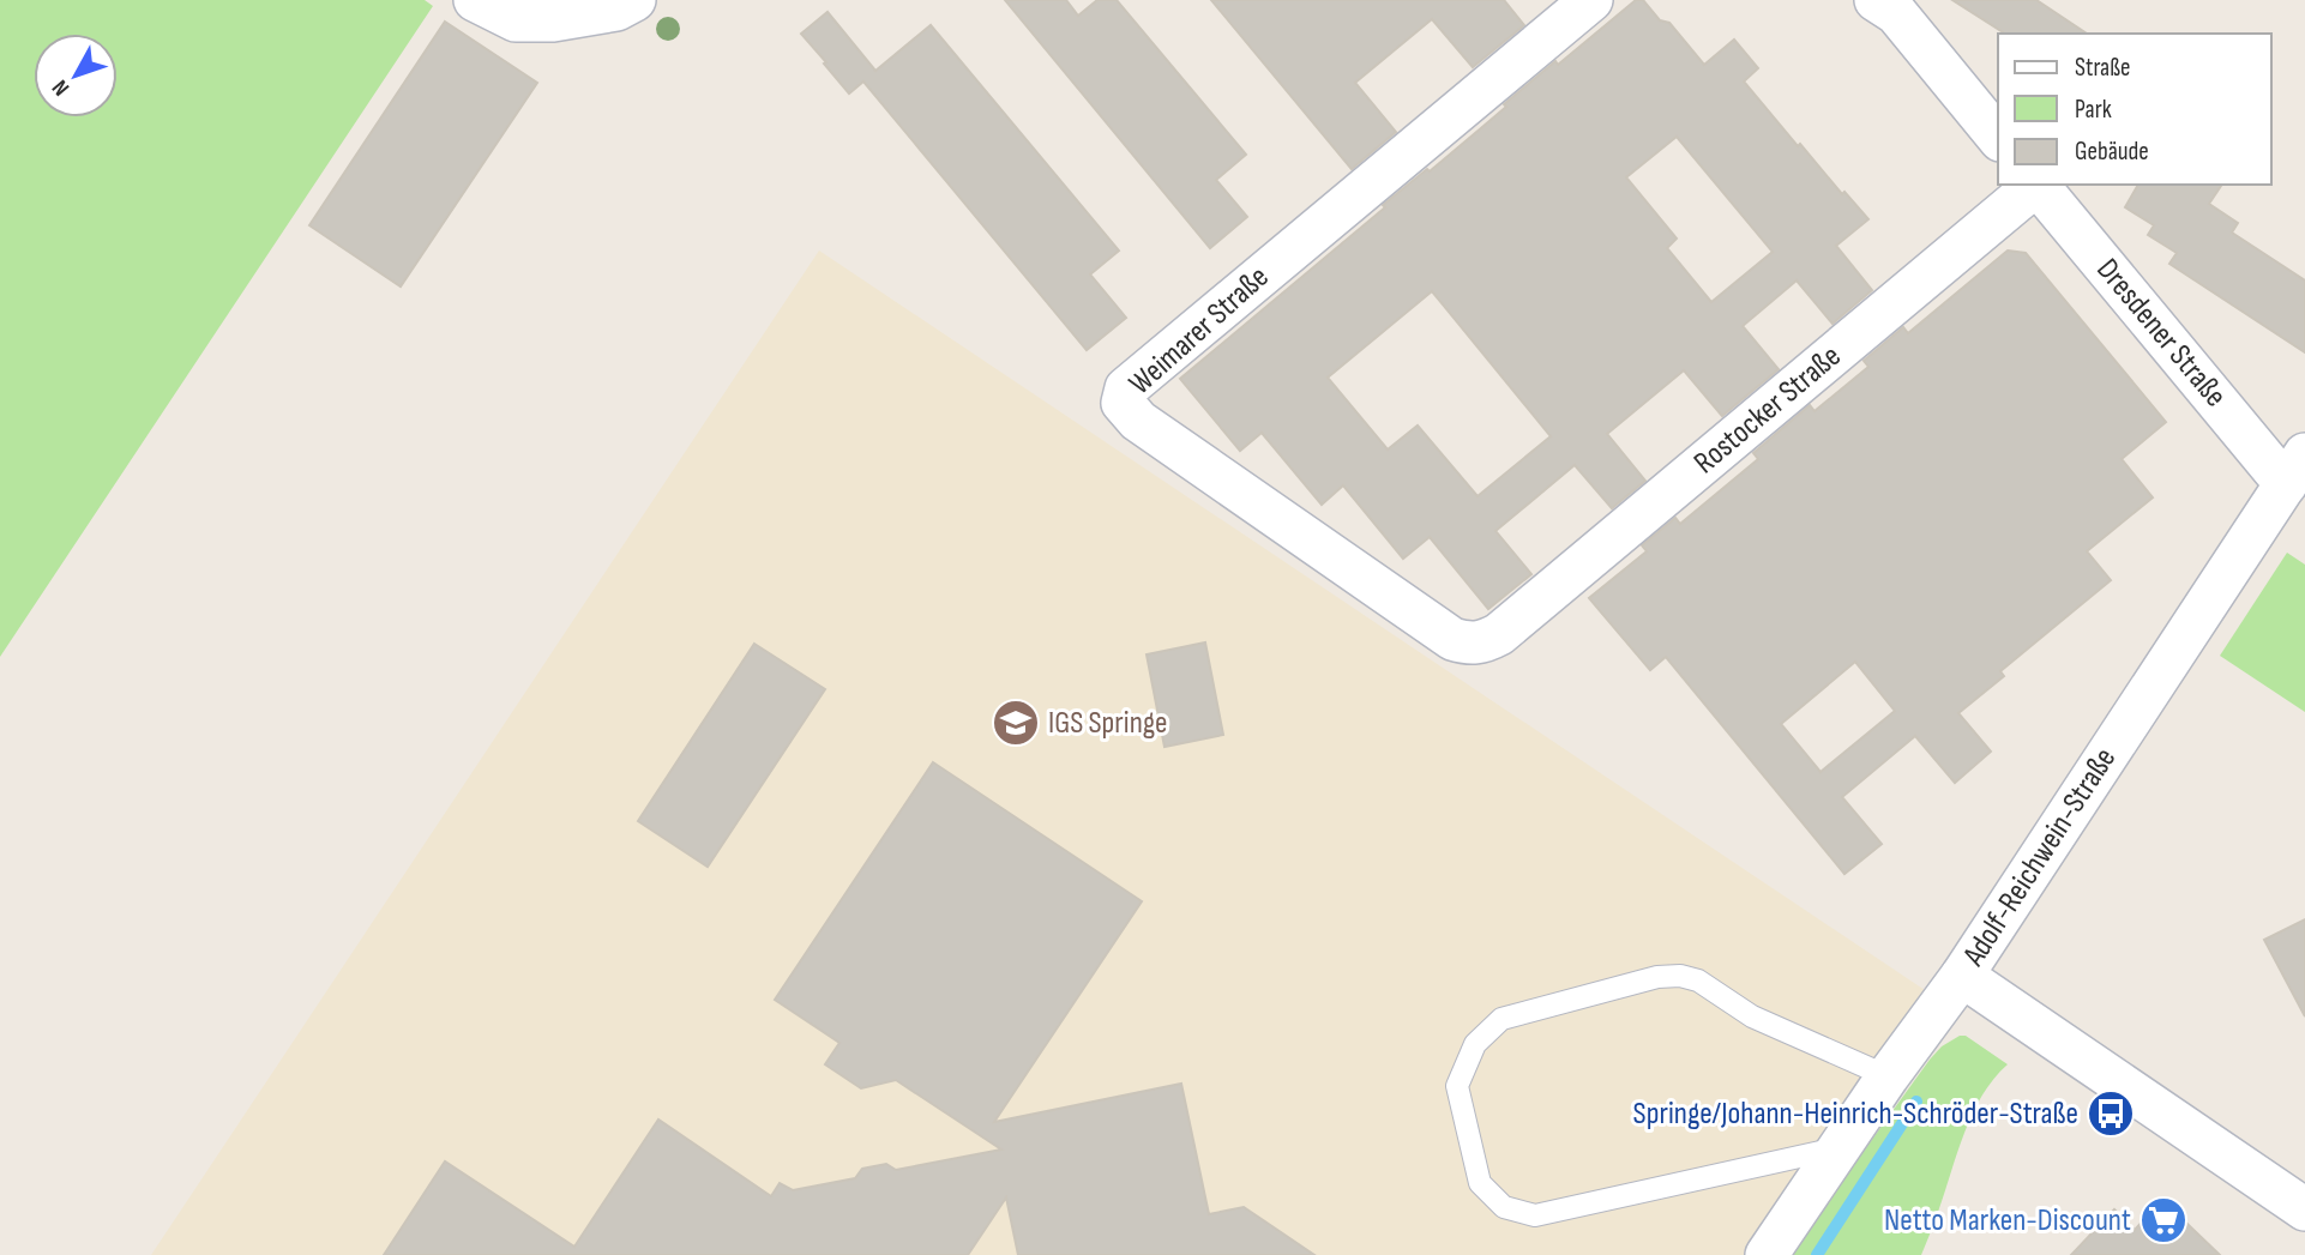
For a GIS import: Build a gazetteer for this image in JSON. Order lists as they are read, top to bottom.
{
  "streets": {
    "street": [
      "Weimarer Straße",
      "Dresdener Straße",
      "Rostocker Straße",
      "Adolf-Reichwein-Straße"
    ]
  },
  "crossings": [
    ["Weimarer Straße", "Rostocker Straße"],
    ["Dresdener Straße", "Adolf-Reichwein-Straße"]
  ],
  "places": {
    "school or university": ["IGS Springe"],
    "bus stop": ["Springe/Johann-Heinrich-Schröder-Straße"],
    "supermarket": ["Netto Marken-Discount"]
  },
  "legend": ["Straße", "Park", "Gebäude"],
  "north": "bottom left"
}
